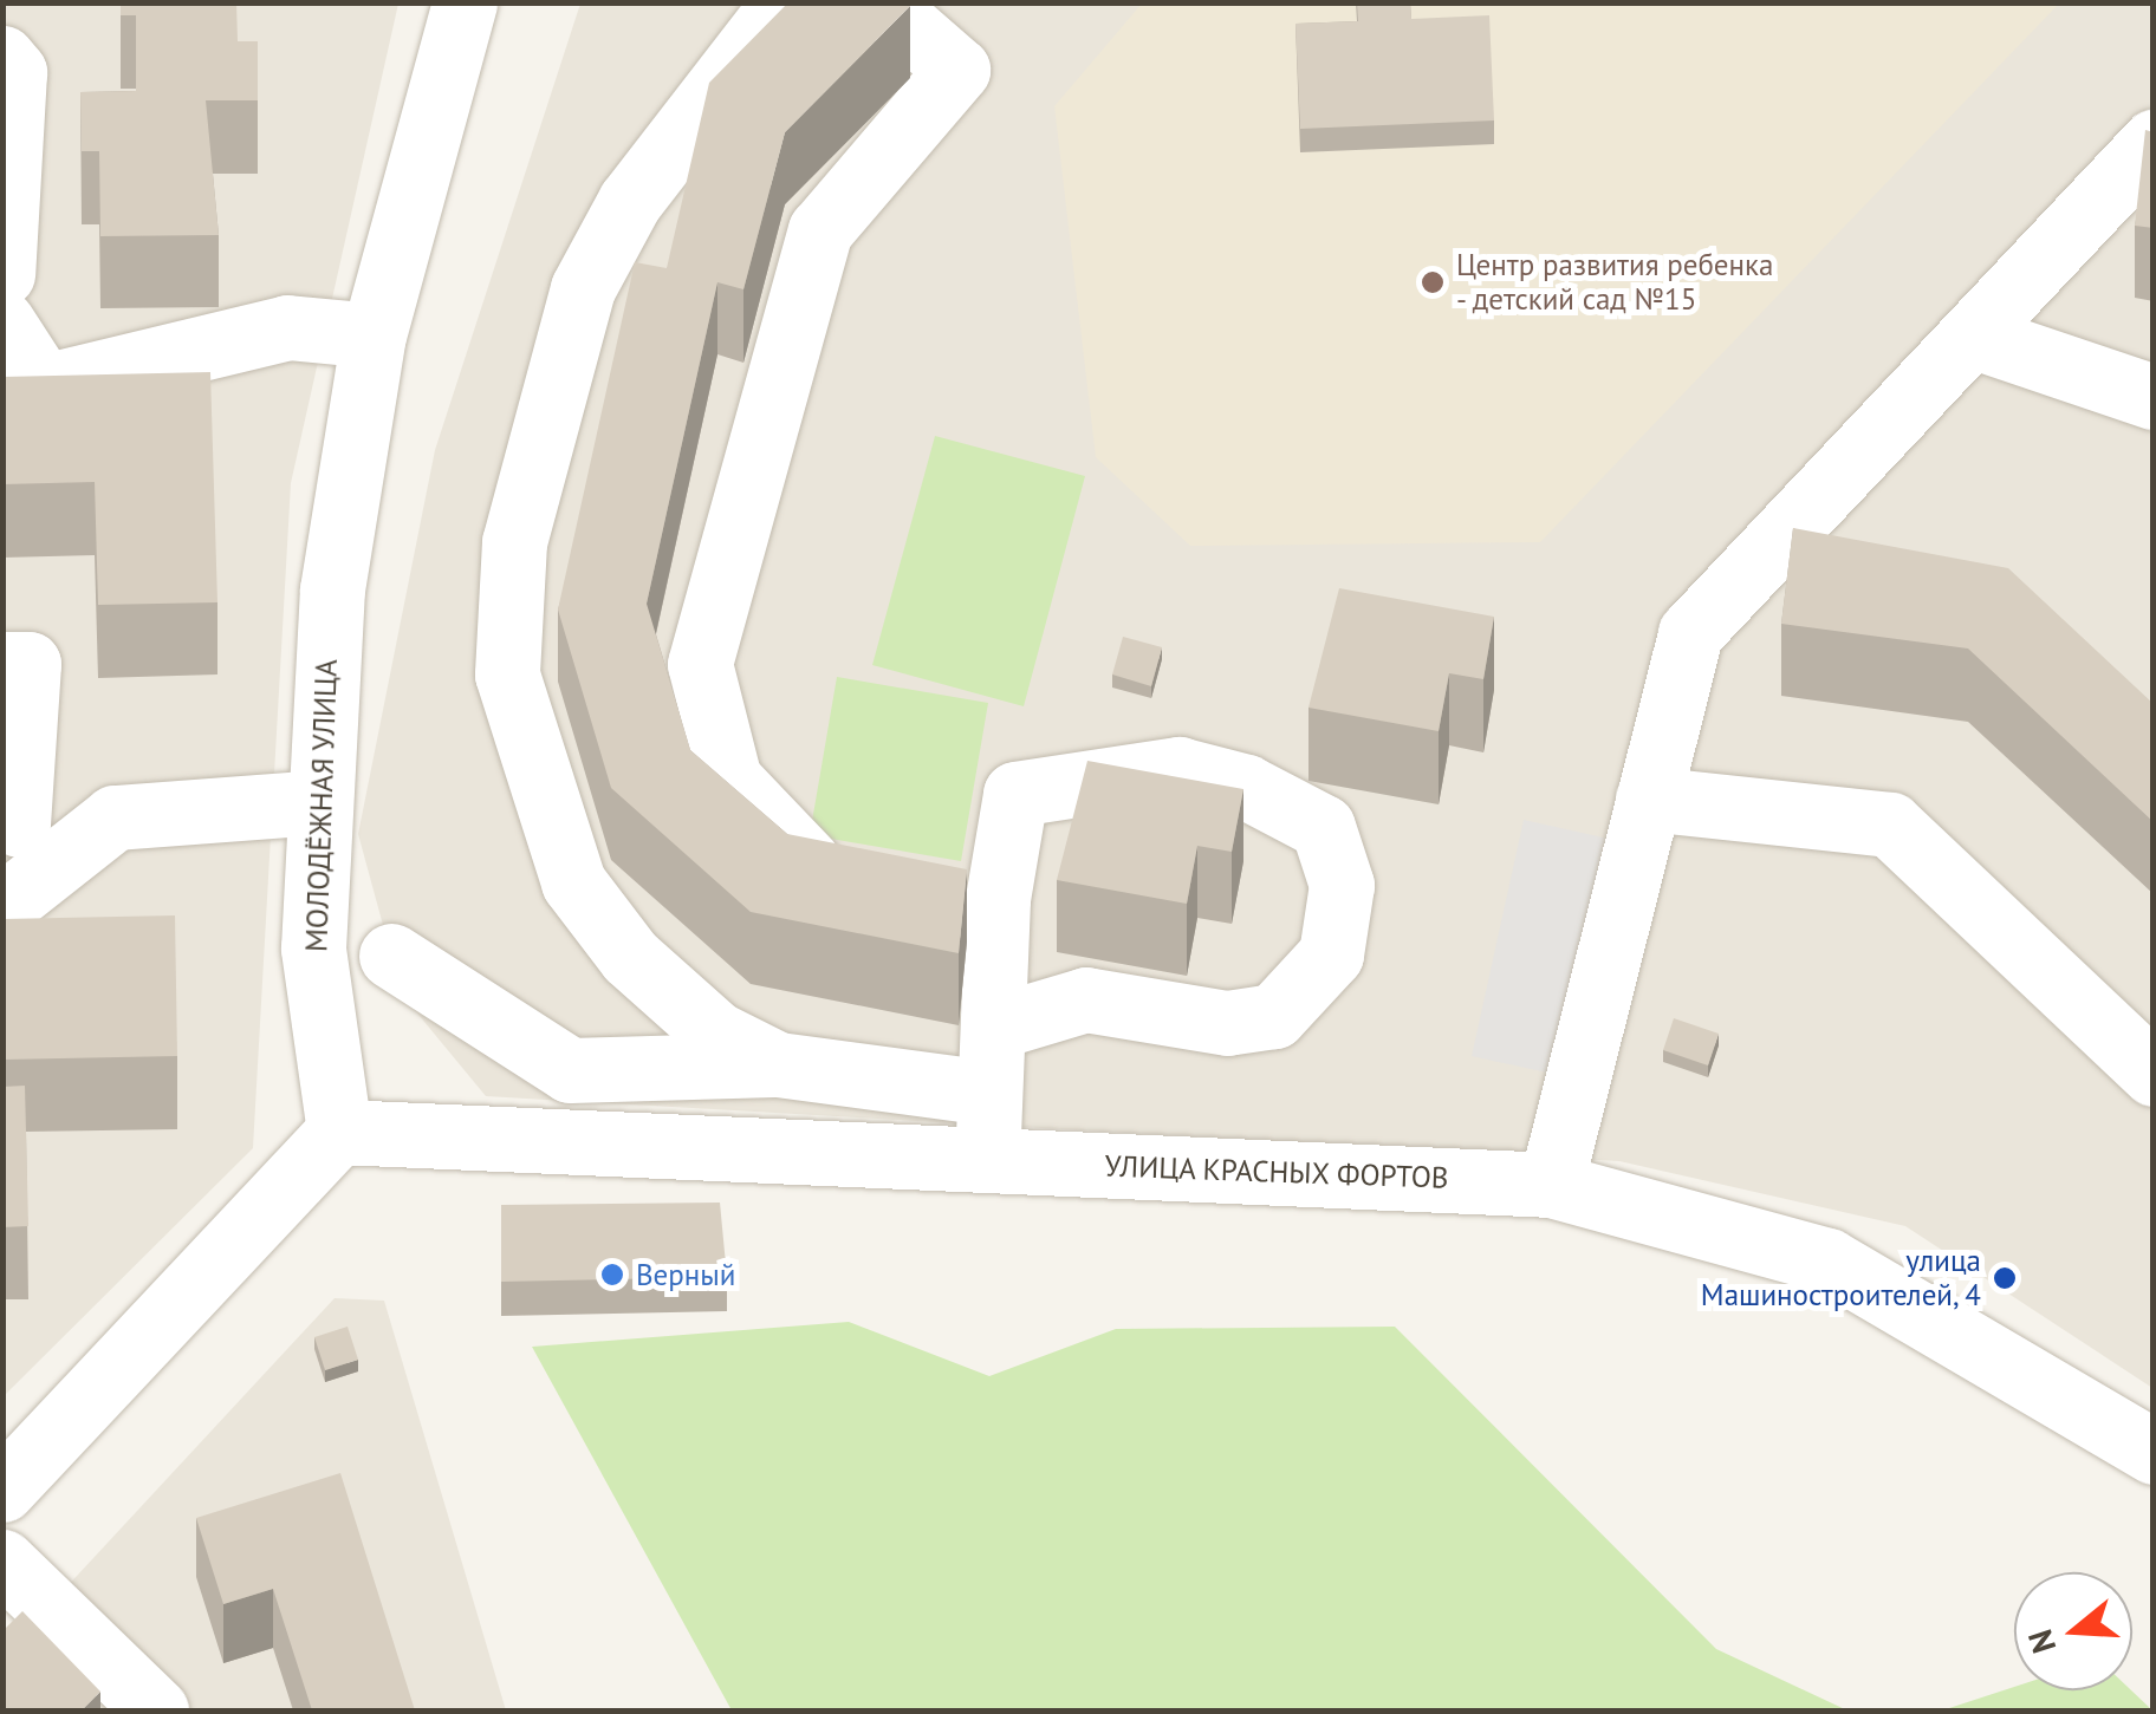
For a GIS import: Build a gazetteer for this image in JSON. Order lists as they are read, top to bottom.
{
  "streets": {
    "street": ["МОЛОДЁЖНАЯ УЛИЦА", "УЛИЦА КРАСНЫХ ФОРТОВ"]
  },
  "crossings": [
    ["МОЛОДЁЖНАЯ УЛИЦА", "УЛИЦА КРАСНЫХ ФОРТОВ"]
  ],
  "places": ["Центр развития ребенка - детский сад №15", "Верный", "улица Машиностроителей, 4"],
  "north": "left"
}
